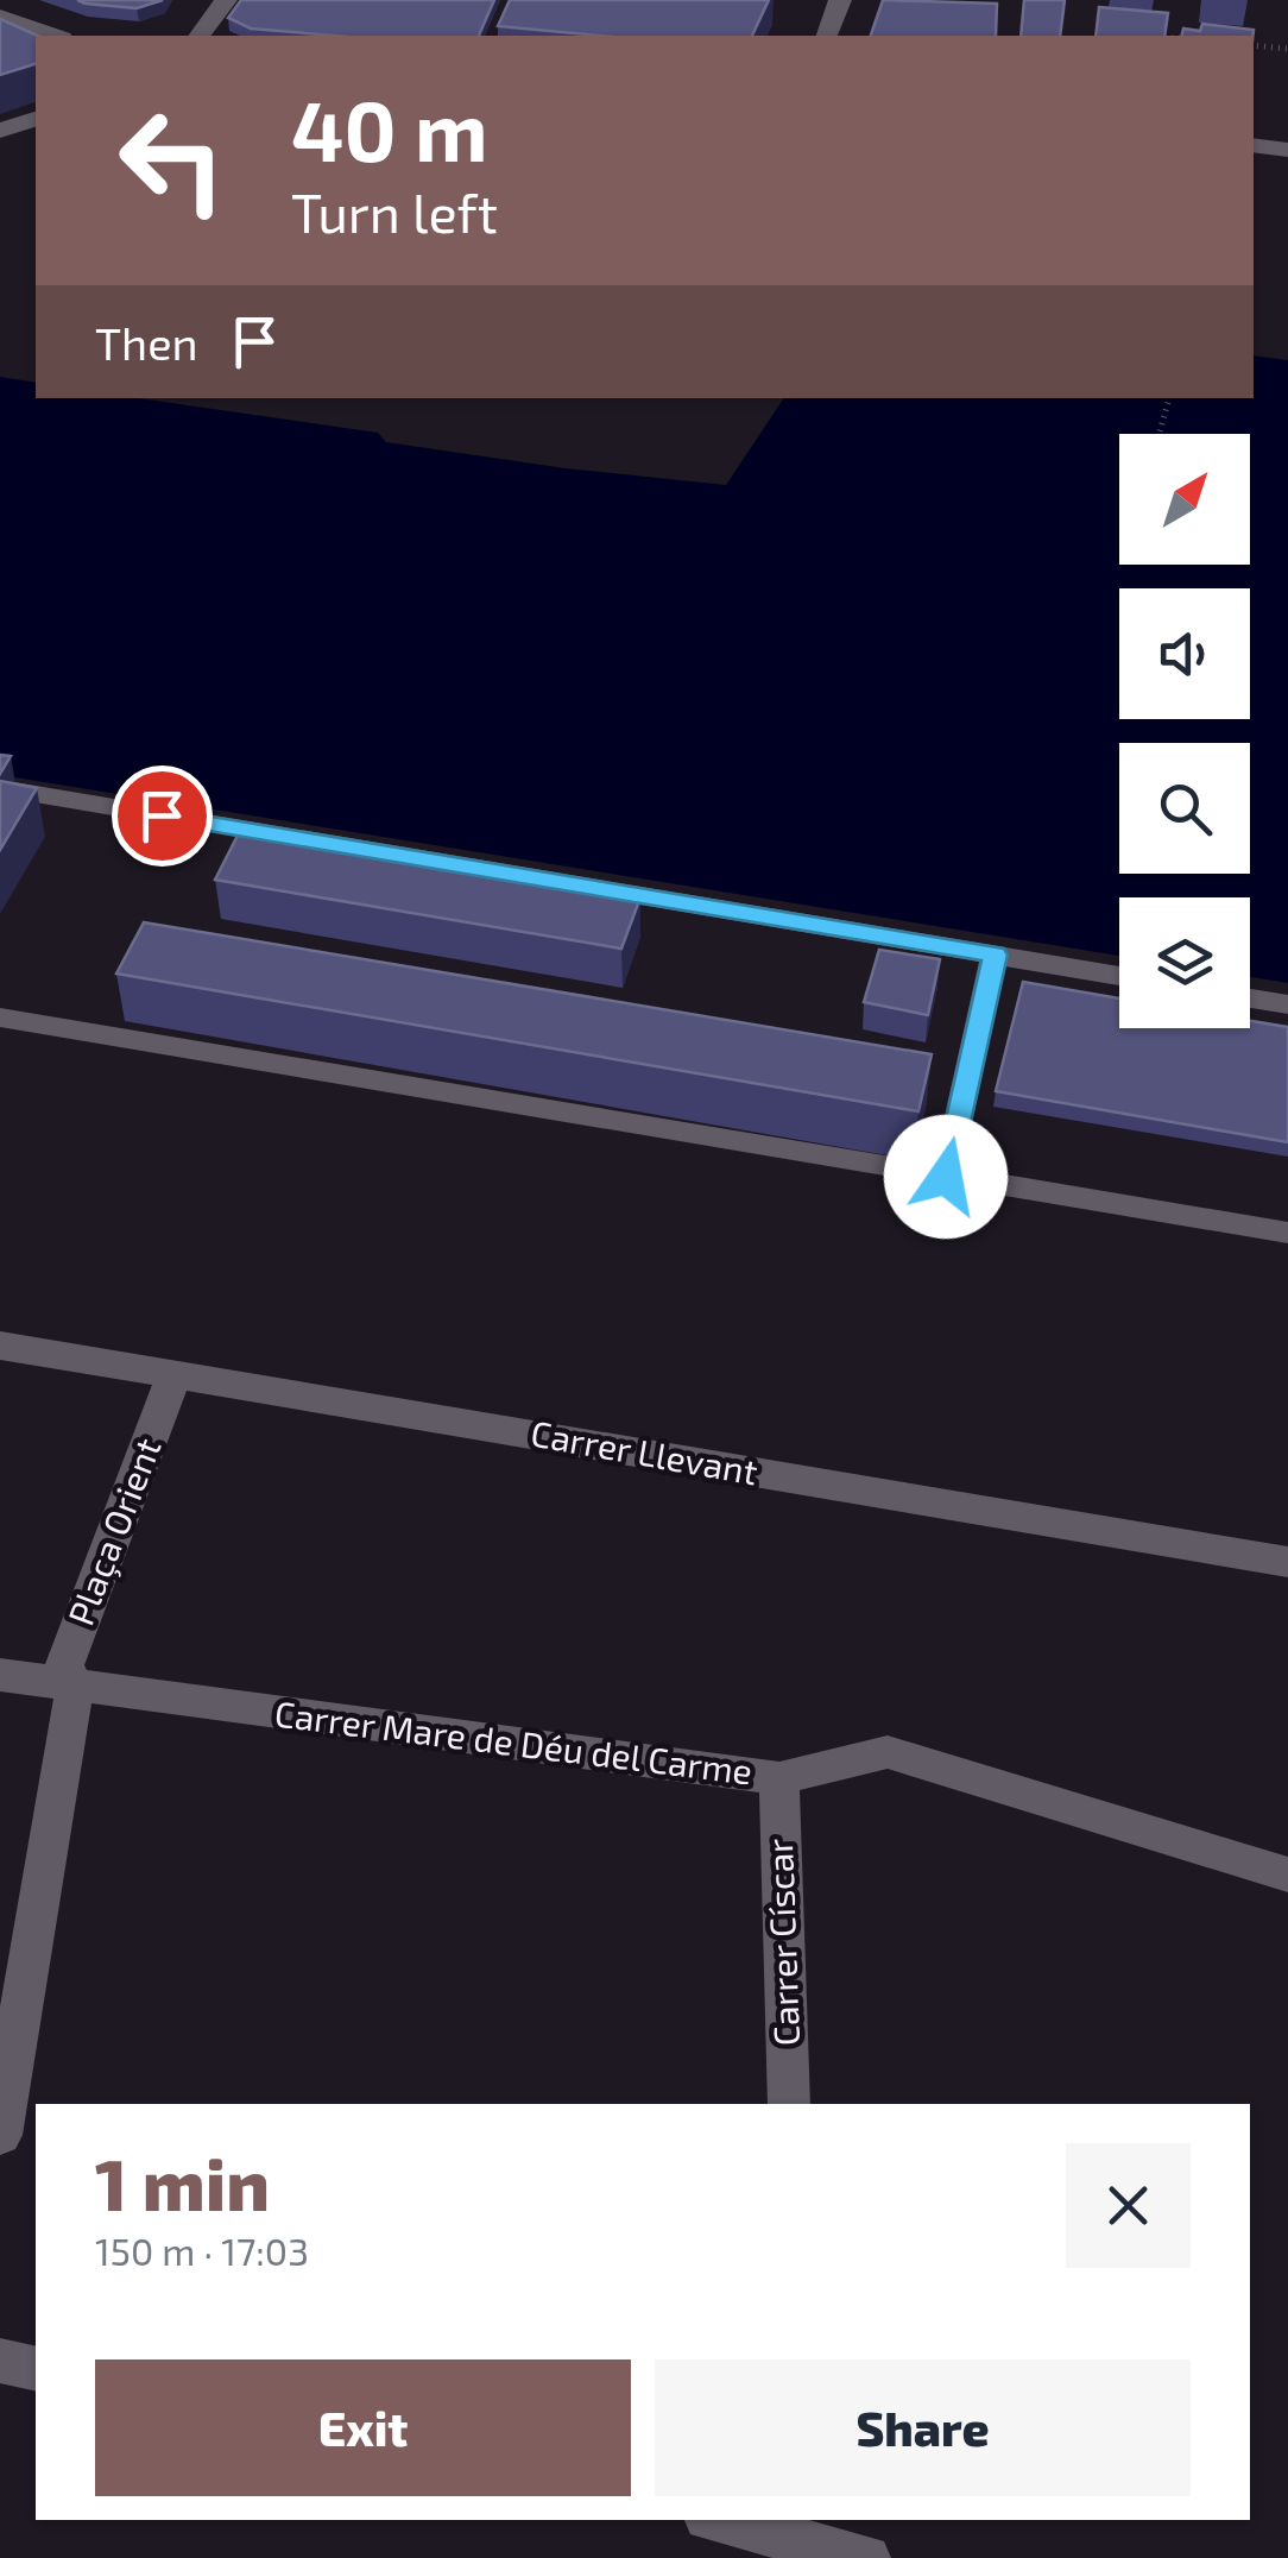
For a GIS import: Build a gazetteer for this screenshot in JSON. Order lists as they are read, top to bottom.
{
  "streets": {
    "street": [
      "Carrer Llevant",
      "Plaça Orient",
      "Carrer Mare de Déu del Carme",
      "Carrer Císcar"
    ]
  },
  "crossings": [
    ["Carrer Llevant", "Plaça Orient"],
    ["Plaça Orient", "Carrer Mare de Déu del Carme"],
    ["Carrer Mare de Déu del Carme", "Carrer Císcar"]
  ],
  "north": "top right",
  "page": {
    "turn": ["40 m", "Turn left"],
    "then": "Then",
    "heading": ["1 min", "150 m · 17:03"],
    "buttons": ["Exit", "Share"]
  }
}
